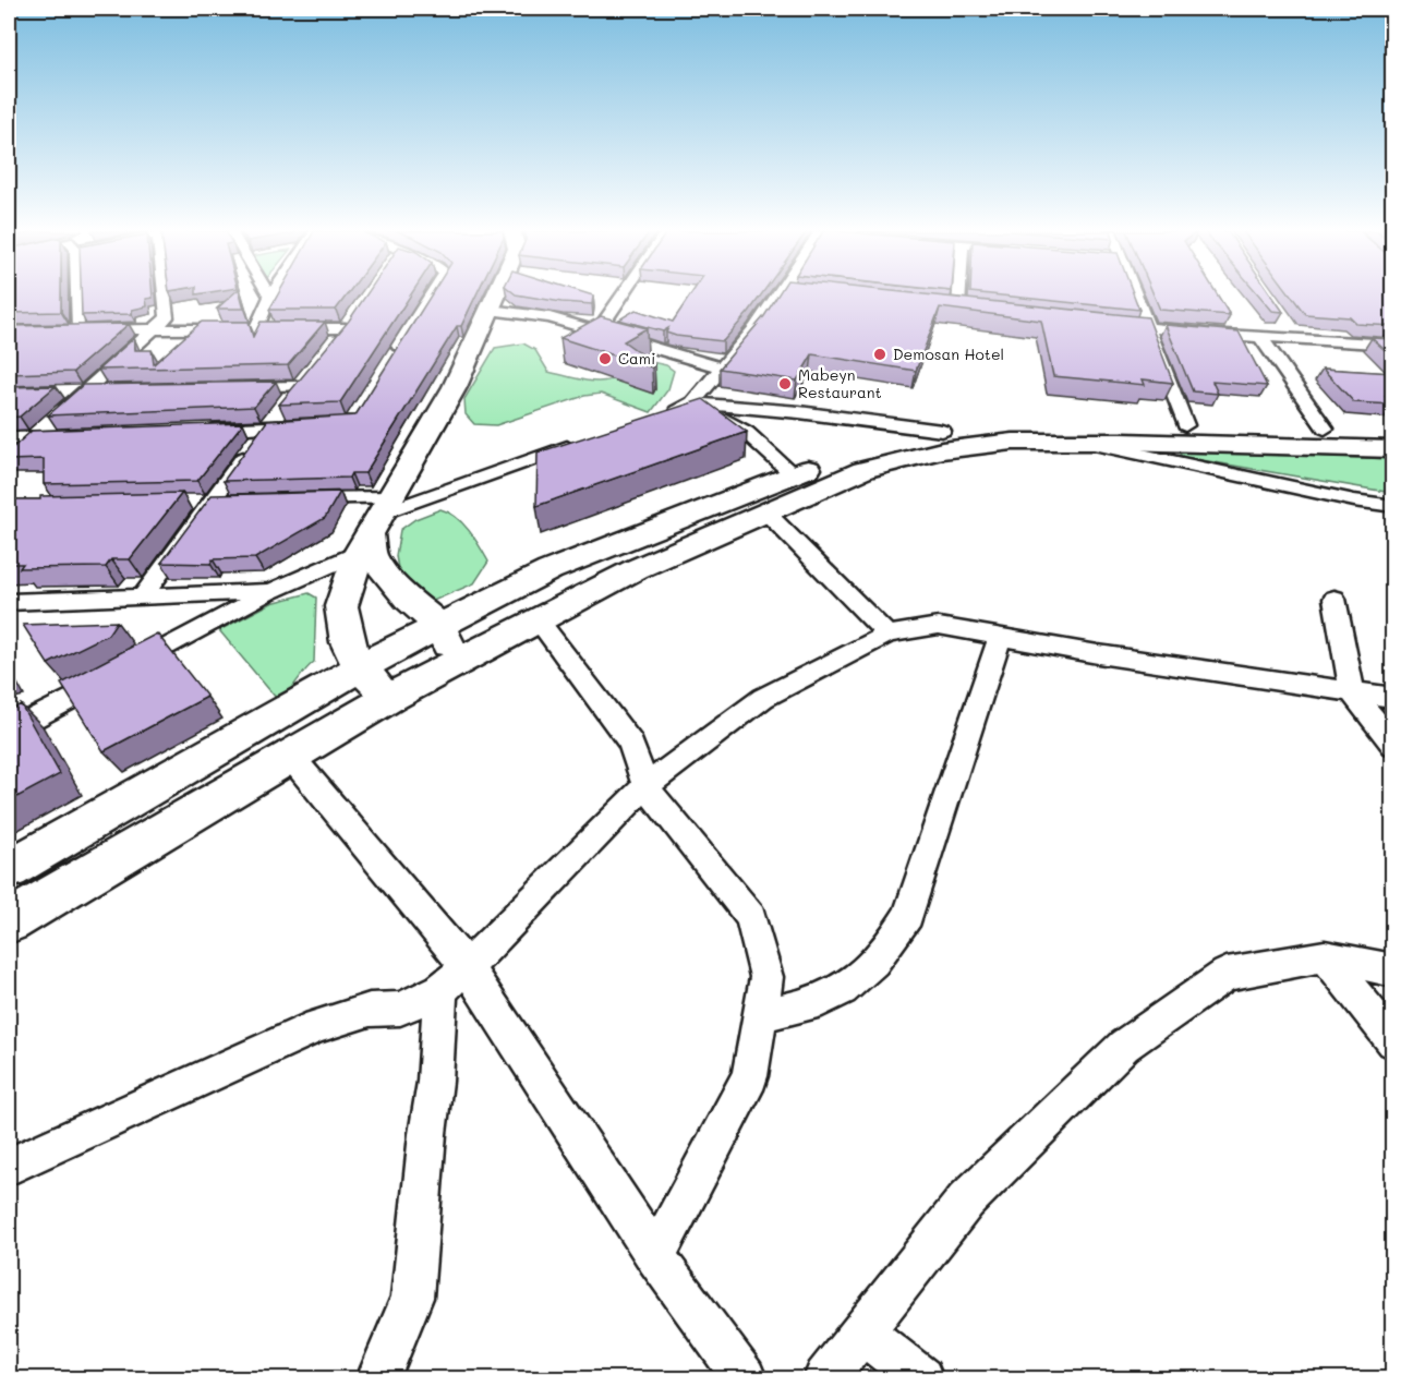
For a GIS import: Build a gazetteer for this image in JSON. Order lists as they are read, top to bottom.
{
  "places": ["Demosan Hotel", "Cami", "Mabeyn Restaurant"]
}
